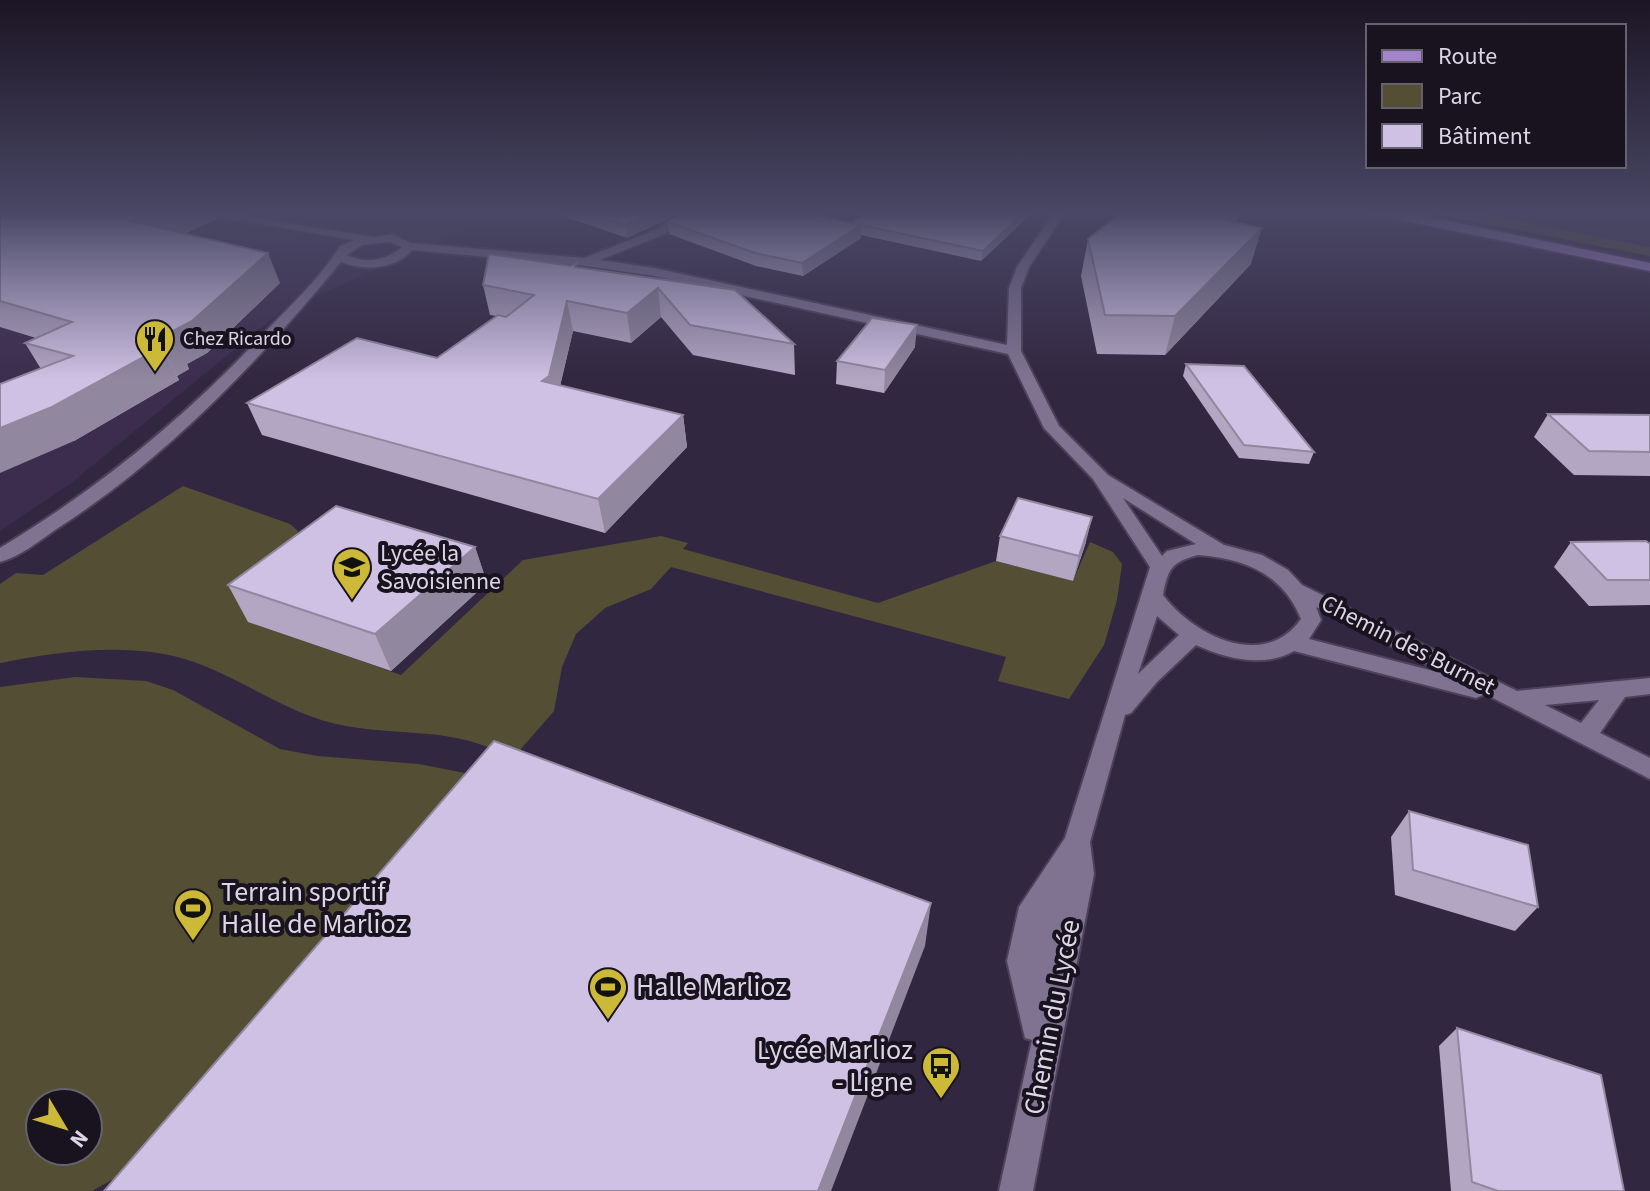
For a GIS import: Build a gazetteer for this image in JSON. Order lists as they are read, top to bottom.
{
  "streets": {
    "street": ["Chemin des Burnet", "Chemin du Lycée"]
  },
  "crossings": [
    ["Chemin des Burnet", "Chemin du Lycée"]
  ],
  "places": {
    "restaurant": ["Chez Ricardo"],
    "school or university": ["Lycée la Savoisienne"],
    "sports": ["Terrain sportif Halle de Marlioz", "Halle Marlioz"],
    "bus stop": ["Lycée Marlioz - Ligne"]
  },
  "legend": ["Route", "Parc", "Bâtiment"],
  "north": "bottom right"
}
